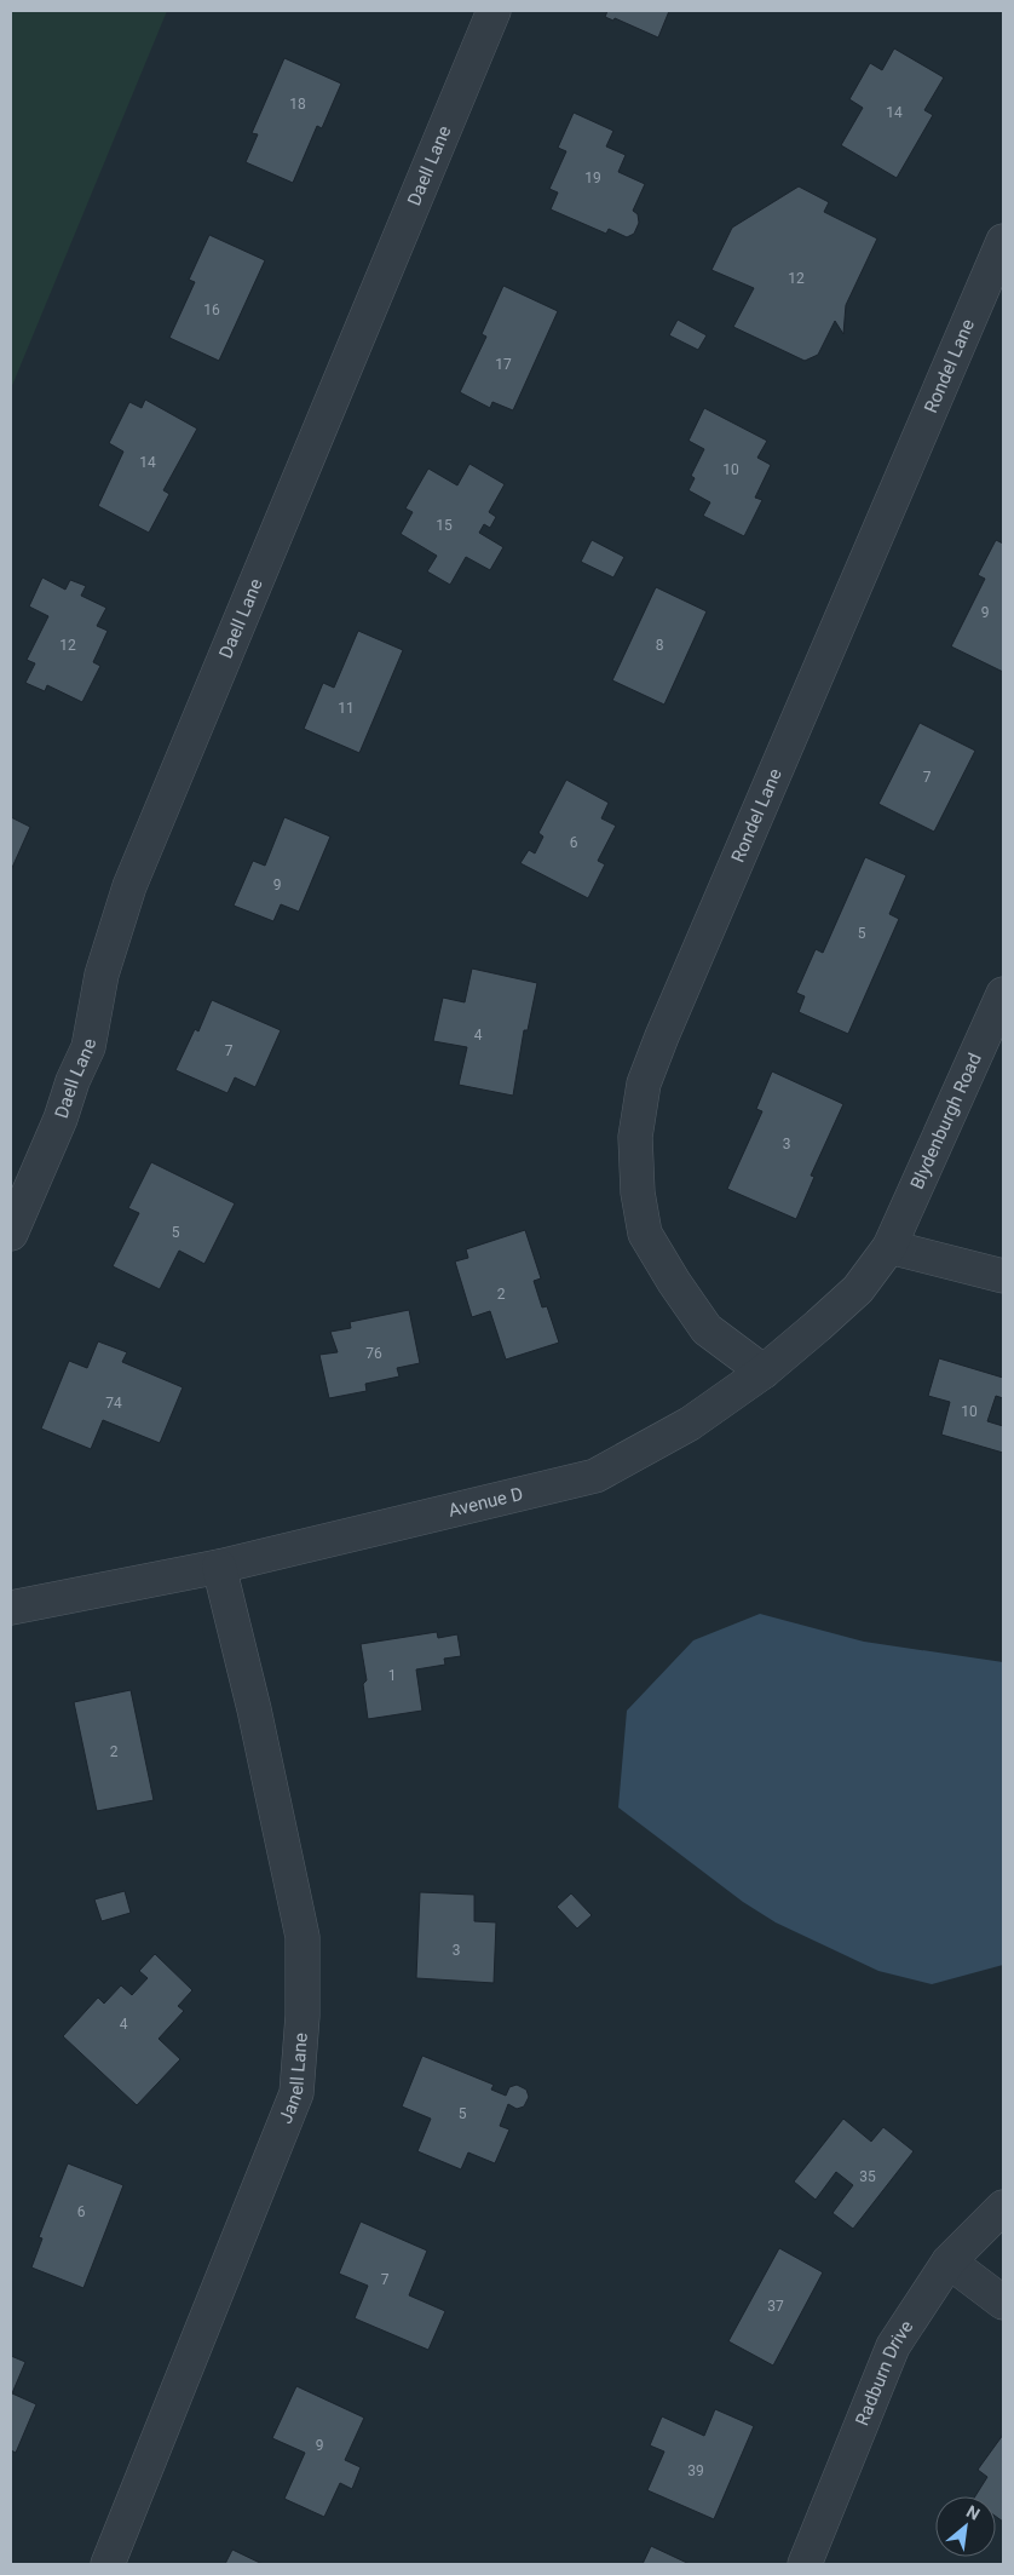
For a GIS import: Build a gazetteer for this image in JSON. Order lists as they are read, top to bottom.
{
  "streets": {
    "street": [
      "Daell Lane",
      "Rondel Lane",
      "Blydenburgh Road",
      "Avenue D",
      "Janell Lane",
      "Radburn Drive"
    ]
  },
  "crossings": [
    ["Rondel Lane", "Avenue D"],
    ["Blydenburgh Road", "Avenue D"],
    ["Avenue D", "Janell Lane"]
  ],
  "house_numbers": [
    "18",
    "14",
    "19",
    "12",
    "16",
    "17",
    "14",
    "10",
    "15",
    "9",
    "12",
    "8",
    "11",
    "7",
    "6",
    "9",
    "5",
    "4",
    "7",
    "3",
    "5",
    "2",
    "76",
    "74",
    "10",
    "1",
    "2",
    "3",
    "4",
    "5",
    "35",
    "6",
    "7",
    "37",
    "9",
    "39"
  ],
  "north": "top right"
}
